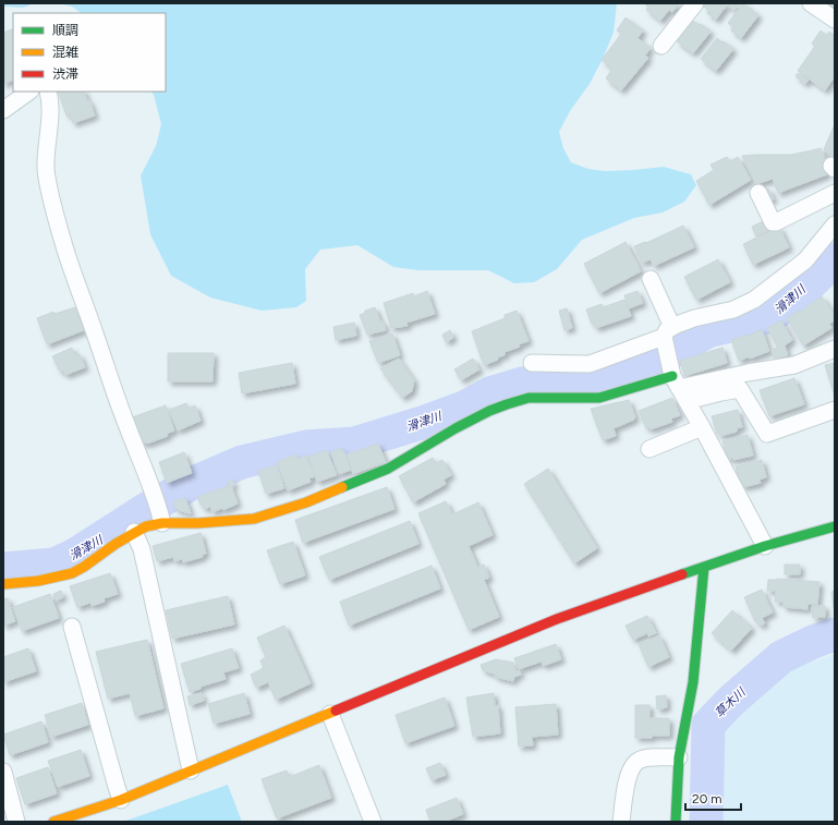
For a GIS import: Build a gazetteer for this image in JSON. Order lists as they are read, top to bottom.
{
  "water": ["滑津川", "草木川"],
  "legend": ["順調", "混雑", "渋滞"],
  "scale_bar": "20 m"
}
